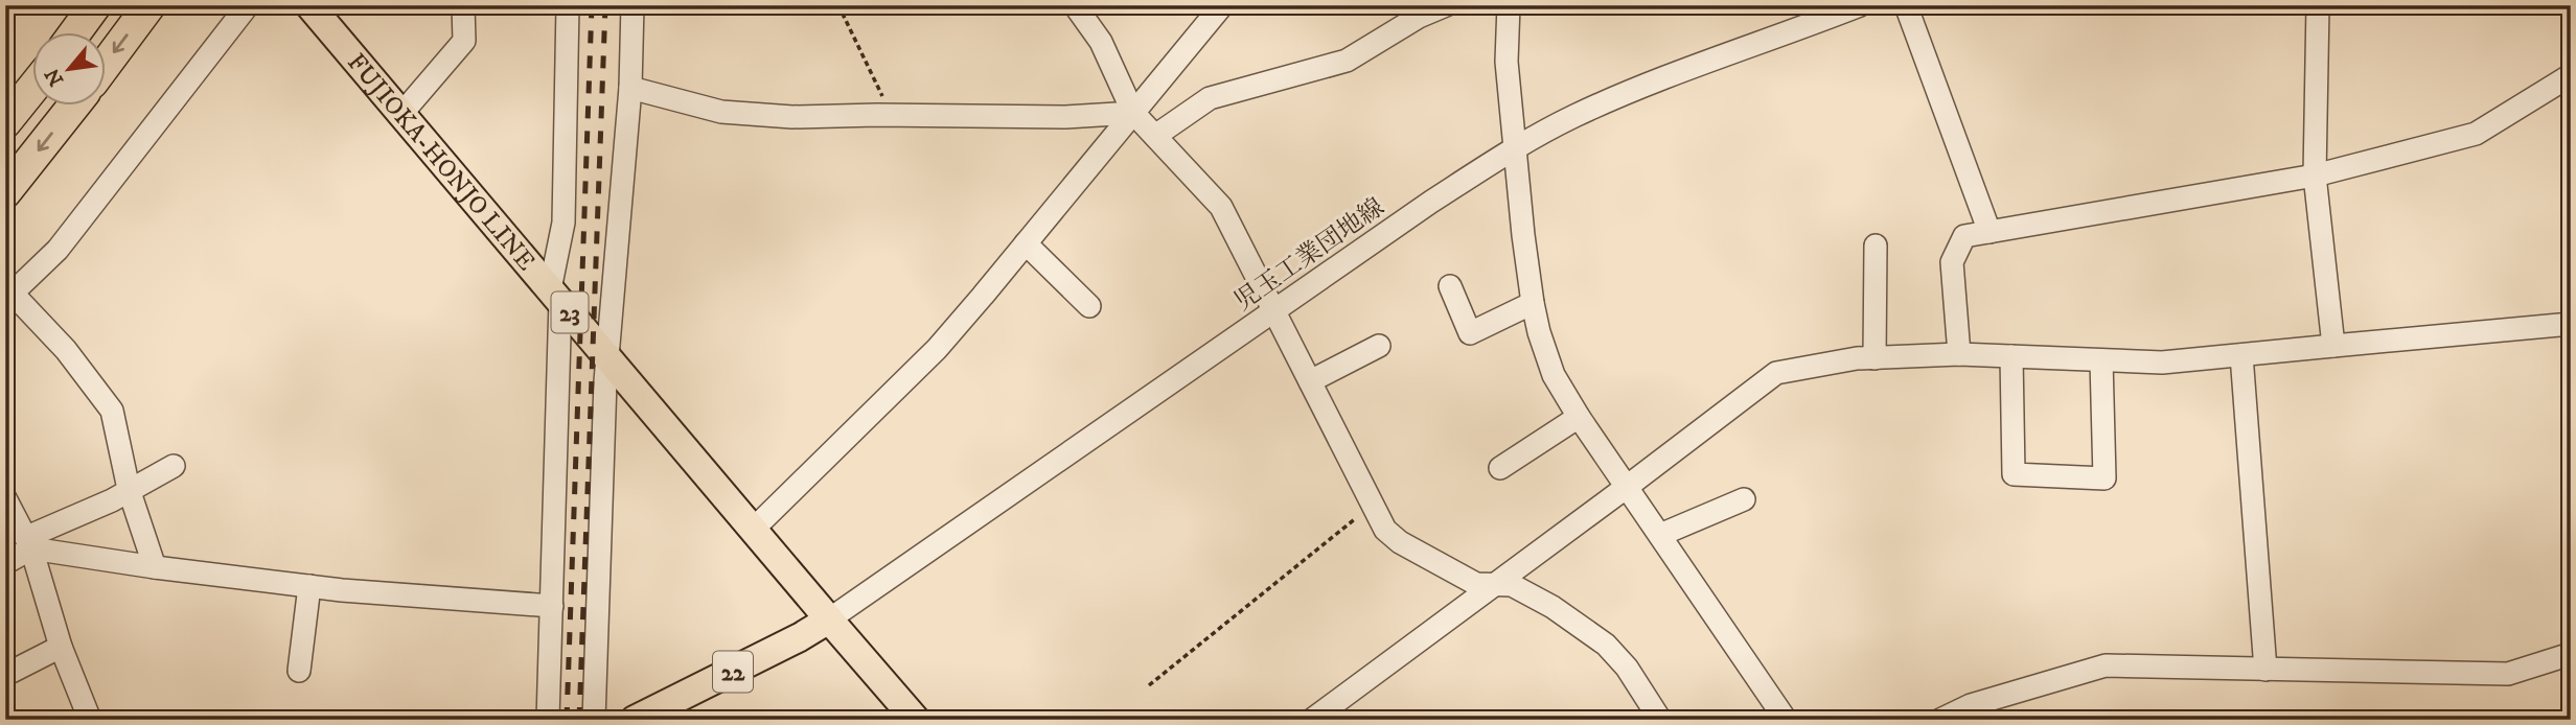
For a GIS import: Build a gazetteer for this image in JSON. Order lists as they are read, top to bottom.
{
  "streets": {
    "main road": ["FUJIOKA-HONJO LINE", "23", "22"],
    "street": ["児玉工業団地線"]
  },
  "crossings": [
    ["FUJIOKA-HONJO LINE", "児玉工業団地線"],
    ["FUJIOKA-HONJO LINE", "22"],
    ["児玉工業団地線", "22"]
  ],
  "north": "bottom left"
}
